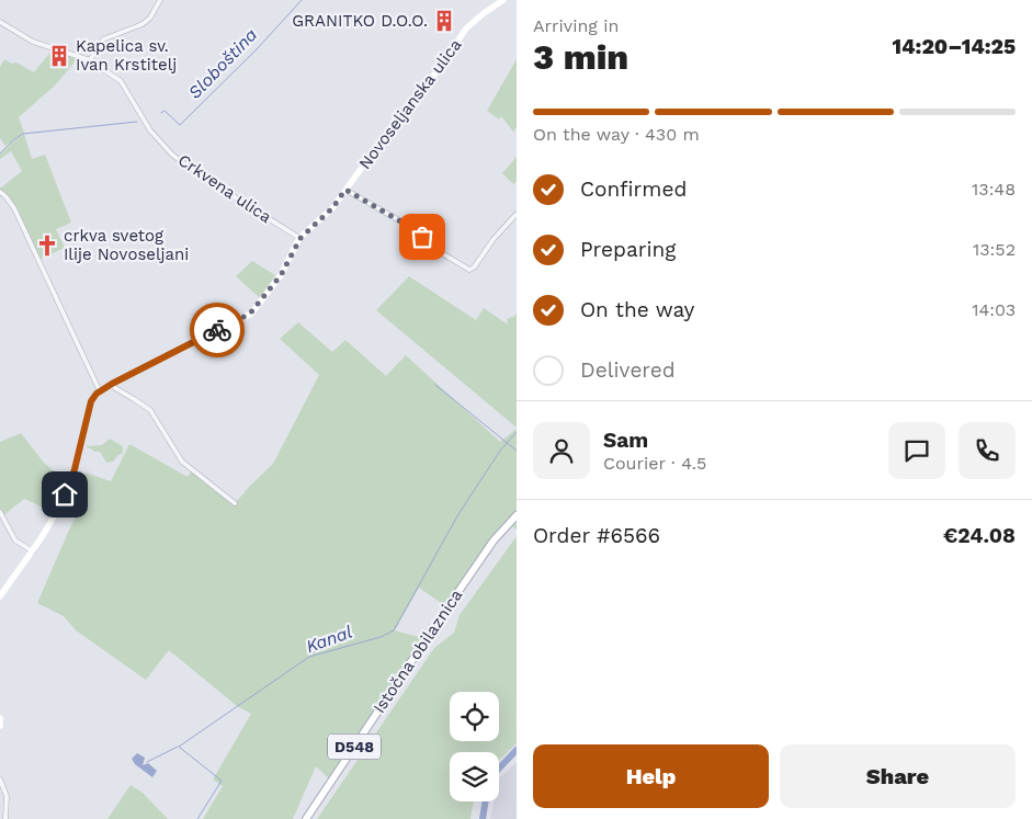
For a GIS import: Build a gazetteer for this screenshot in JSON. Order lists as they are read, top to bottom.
{
  "streets": {
    "main road": ["Novoseljanska ulica", "Istočna obilaznica", "D548"],
    "street": ["Crkvena ulica"]
  },
  "crossings": [
    ["Novoseljanska ulica", "Crkvena ulica"]
  ],
  "water": ["Sloboština", "Kanal"],
  "places": {
    "building": ["GRANITKO D.O.O.", "Kapelica sv. Ivan Krstitelj"],
    "church": ["crkva svetog Ilije Novoseljani"]
  },
  "page": {
    "heading": ["3 min", "Arriving in", "14:20–14:25"],
    "panel": [
      "Sam",
      "Courier · 4.5",
      "Order #6566",
      "€24.08"
    ],
    "bar": "On the way · 430 m",
    "list": [
      ["Confirmed", "13:48"],
      ["Preparing", "13:52"],
      ["On the way", "14:03"],
      "Delivered"
    ],
    "buttons": ["Help", "Share"]
  }
}
